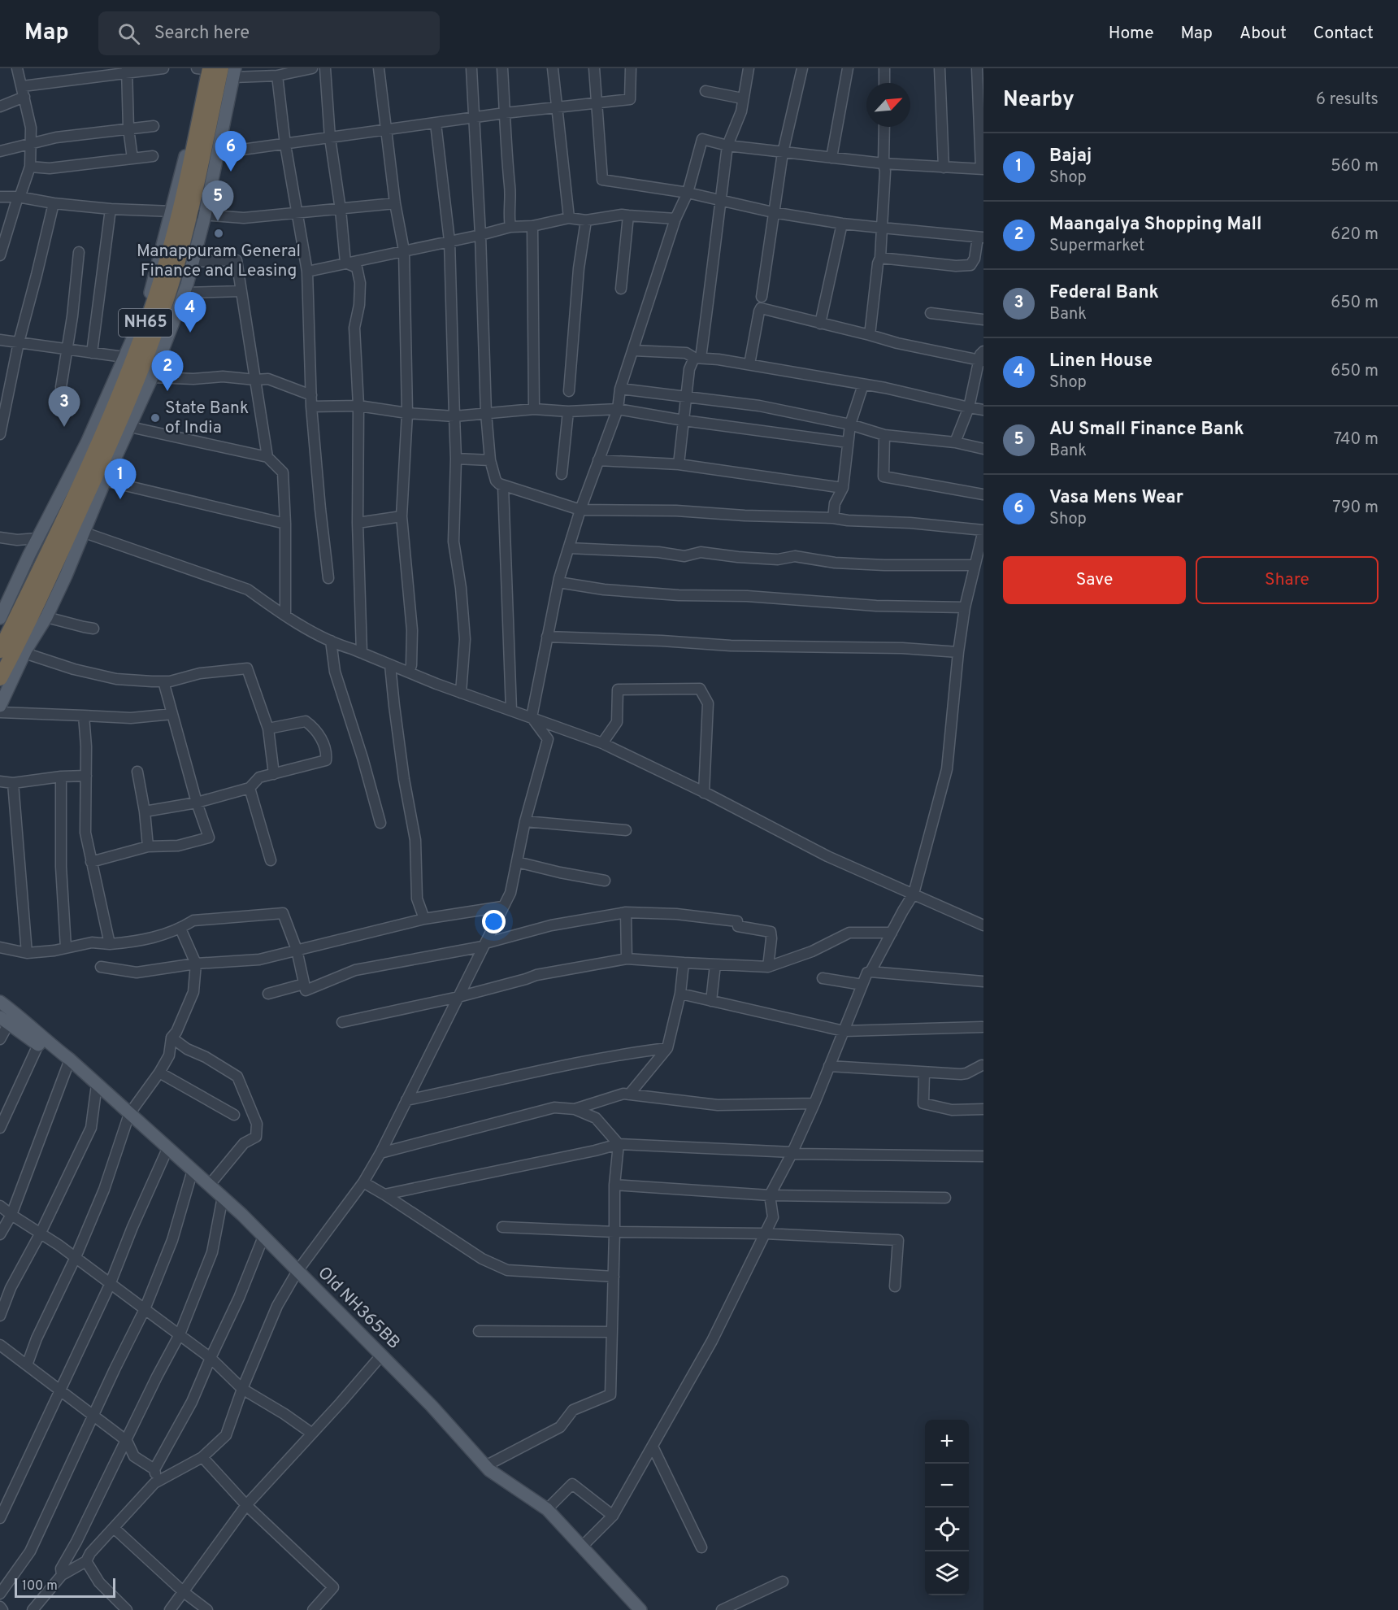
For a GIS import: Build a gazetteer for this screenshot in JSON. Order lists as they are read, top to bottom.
{
  "streets": {
    "highway": ["NH65"],
    "main road": ["Old NH365BB"]
  },
  "places": ["Manappuram General Finance and Leasing", "State Bank of India"],
  "scale_bar": "100 m",
  "north": "top right",
  "page": {
    "header": "Map",
    "search": "Search here",
    "nav": [
      "Home",
      "Map",
      "About",
      "Contact"
    ],
    "heading": ["Nearby", "6 results"],
    "pins": [
      "6",
      "5",
      "4",
      "2",
      "3",
      "1"
    ],
    "list": [
      {
        "mark": "1",
        "name": "Bajaj",
        "note": "Shop",
        "value": "560 m"
      },
      {
        "mark": "2",
        "name": "Maangalya Shopping Mall",
        "note": "Supermarket",
        "value": "620 m"
      },
      {
        "mark": "3",
        "name": "Federal Bank",
        "note": "Bank",
        "value": "650 m"
      },
      {
        "mark": "4",
        "name": "Linen House",
        "note": "Shop",
        "value": "650 m"
      },
      {
        "mark": "5",
        "name": "AU Small Finance Bank",
        "note": "Bank",
        "value": "740 m"
      },
      {
        "mark": "6",
        "name": "Vasa Mens Wear",
        "note": "Shop",
        "value": "790 m"
      }
    ],
    "buttons": ["Save", "Share"],
    "map_buttons": ["+", "−"],
    "scale": "100 m"
  }
}
